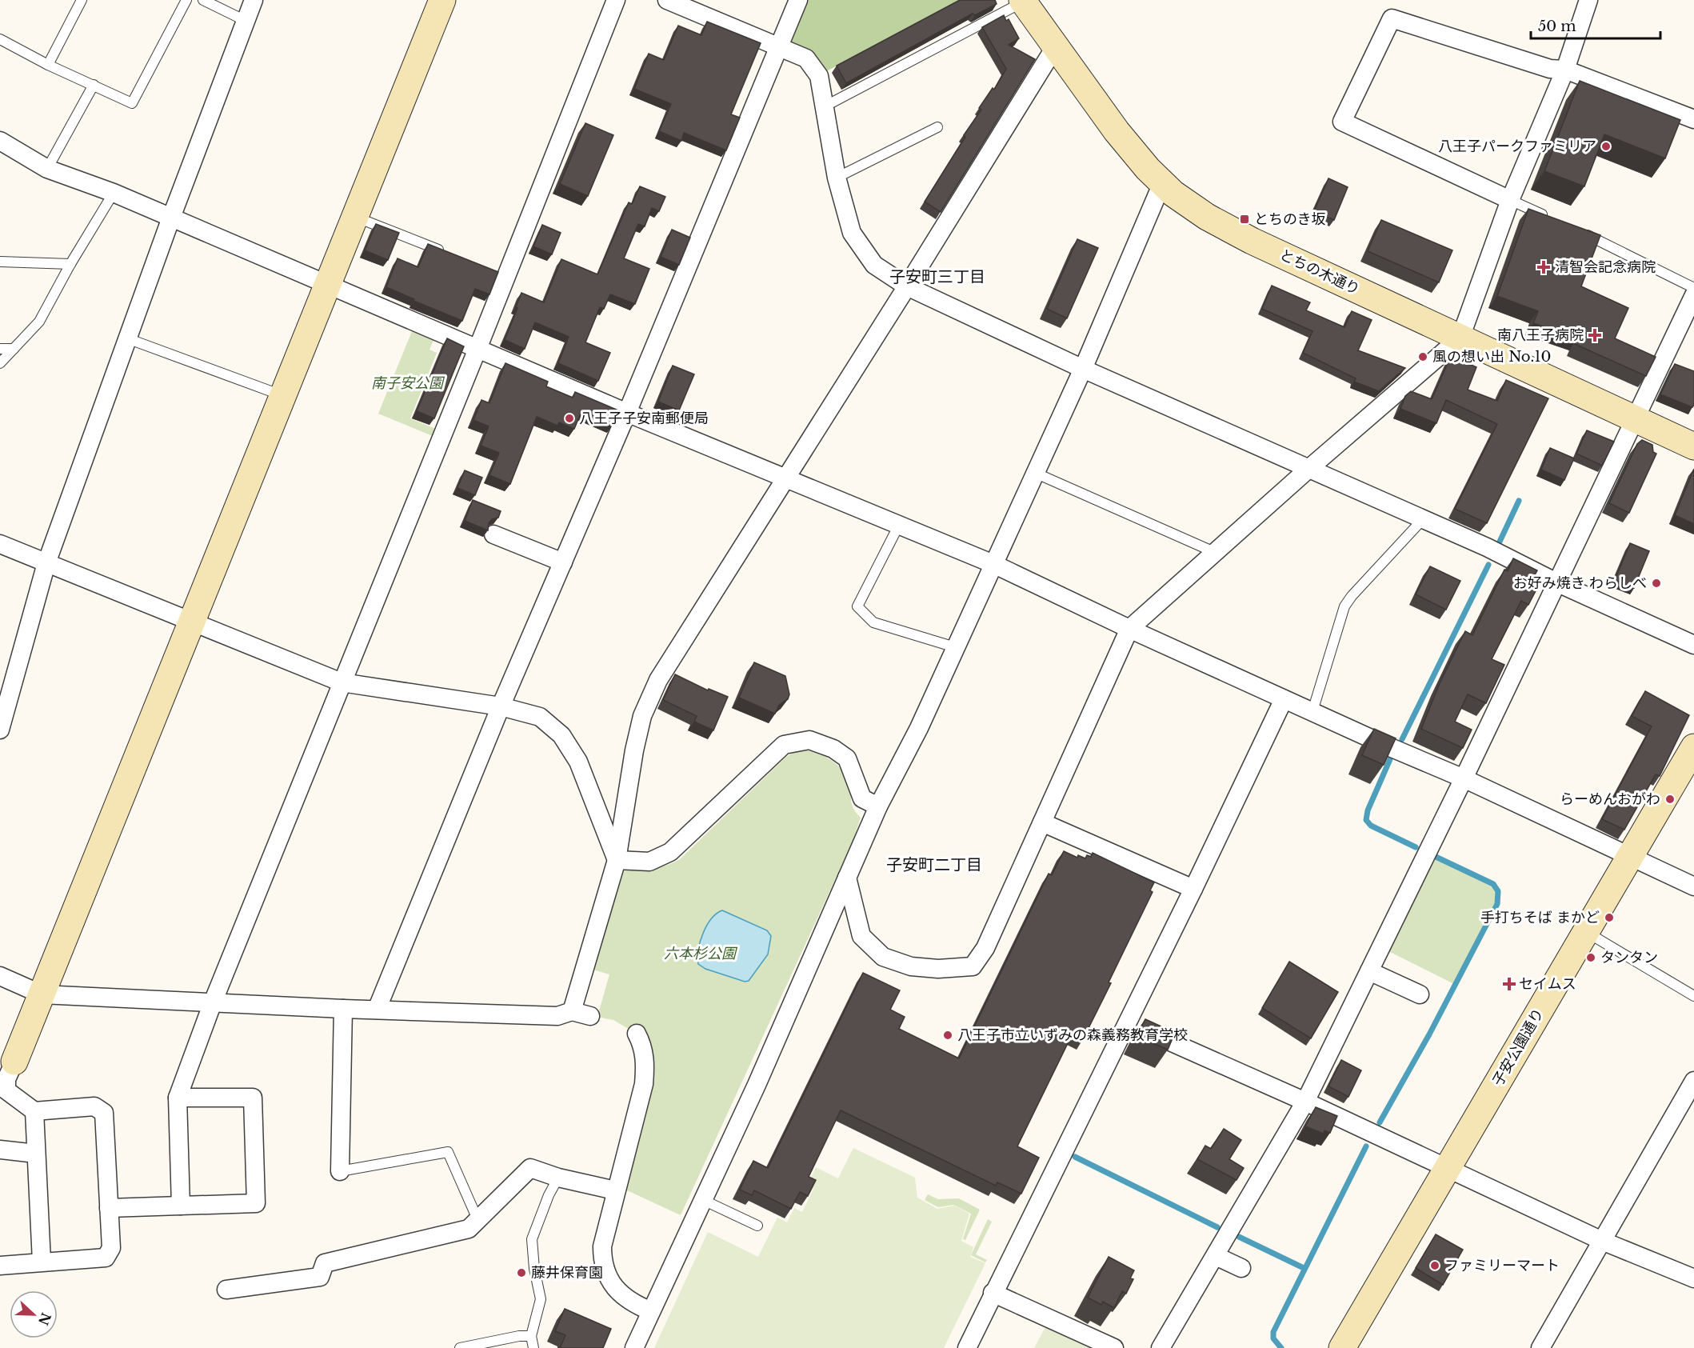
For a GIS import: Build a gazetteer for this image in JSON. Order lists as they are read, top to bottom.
{
  "streets": {
    "street": ["とちの木通り", "子安公園通り"]
  },
  "districts": ["子安町三丁目", "子安町二丁目"],
  "parks": ["南子安公園", "六本杉公園"],
  "places": {
    "other": [
      "八王子パークファミリア",
      "風の想い出 No.10",
      "八王子子安南郵便局",
      "お好み焼き わらしべ",
      "らーめんおがわ",
      "手打ちそば まかど",
      "タンタン",
      "八王子市立いずみの森義務教育学校",
      "ファミリーマート",
      "藤井保育園"
    ],
    "transit": ["とちのき坂"],
    "health": ["清智会記念病院", "南八王子病院", "セイムス"]
  },
  "scale_bar": "50 m",
  "north": "right"
}
